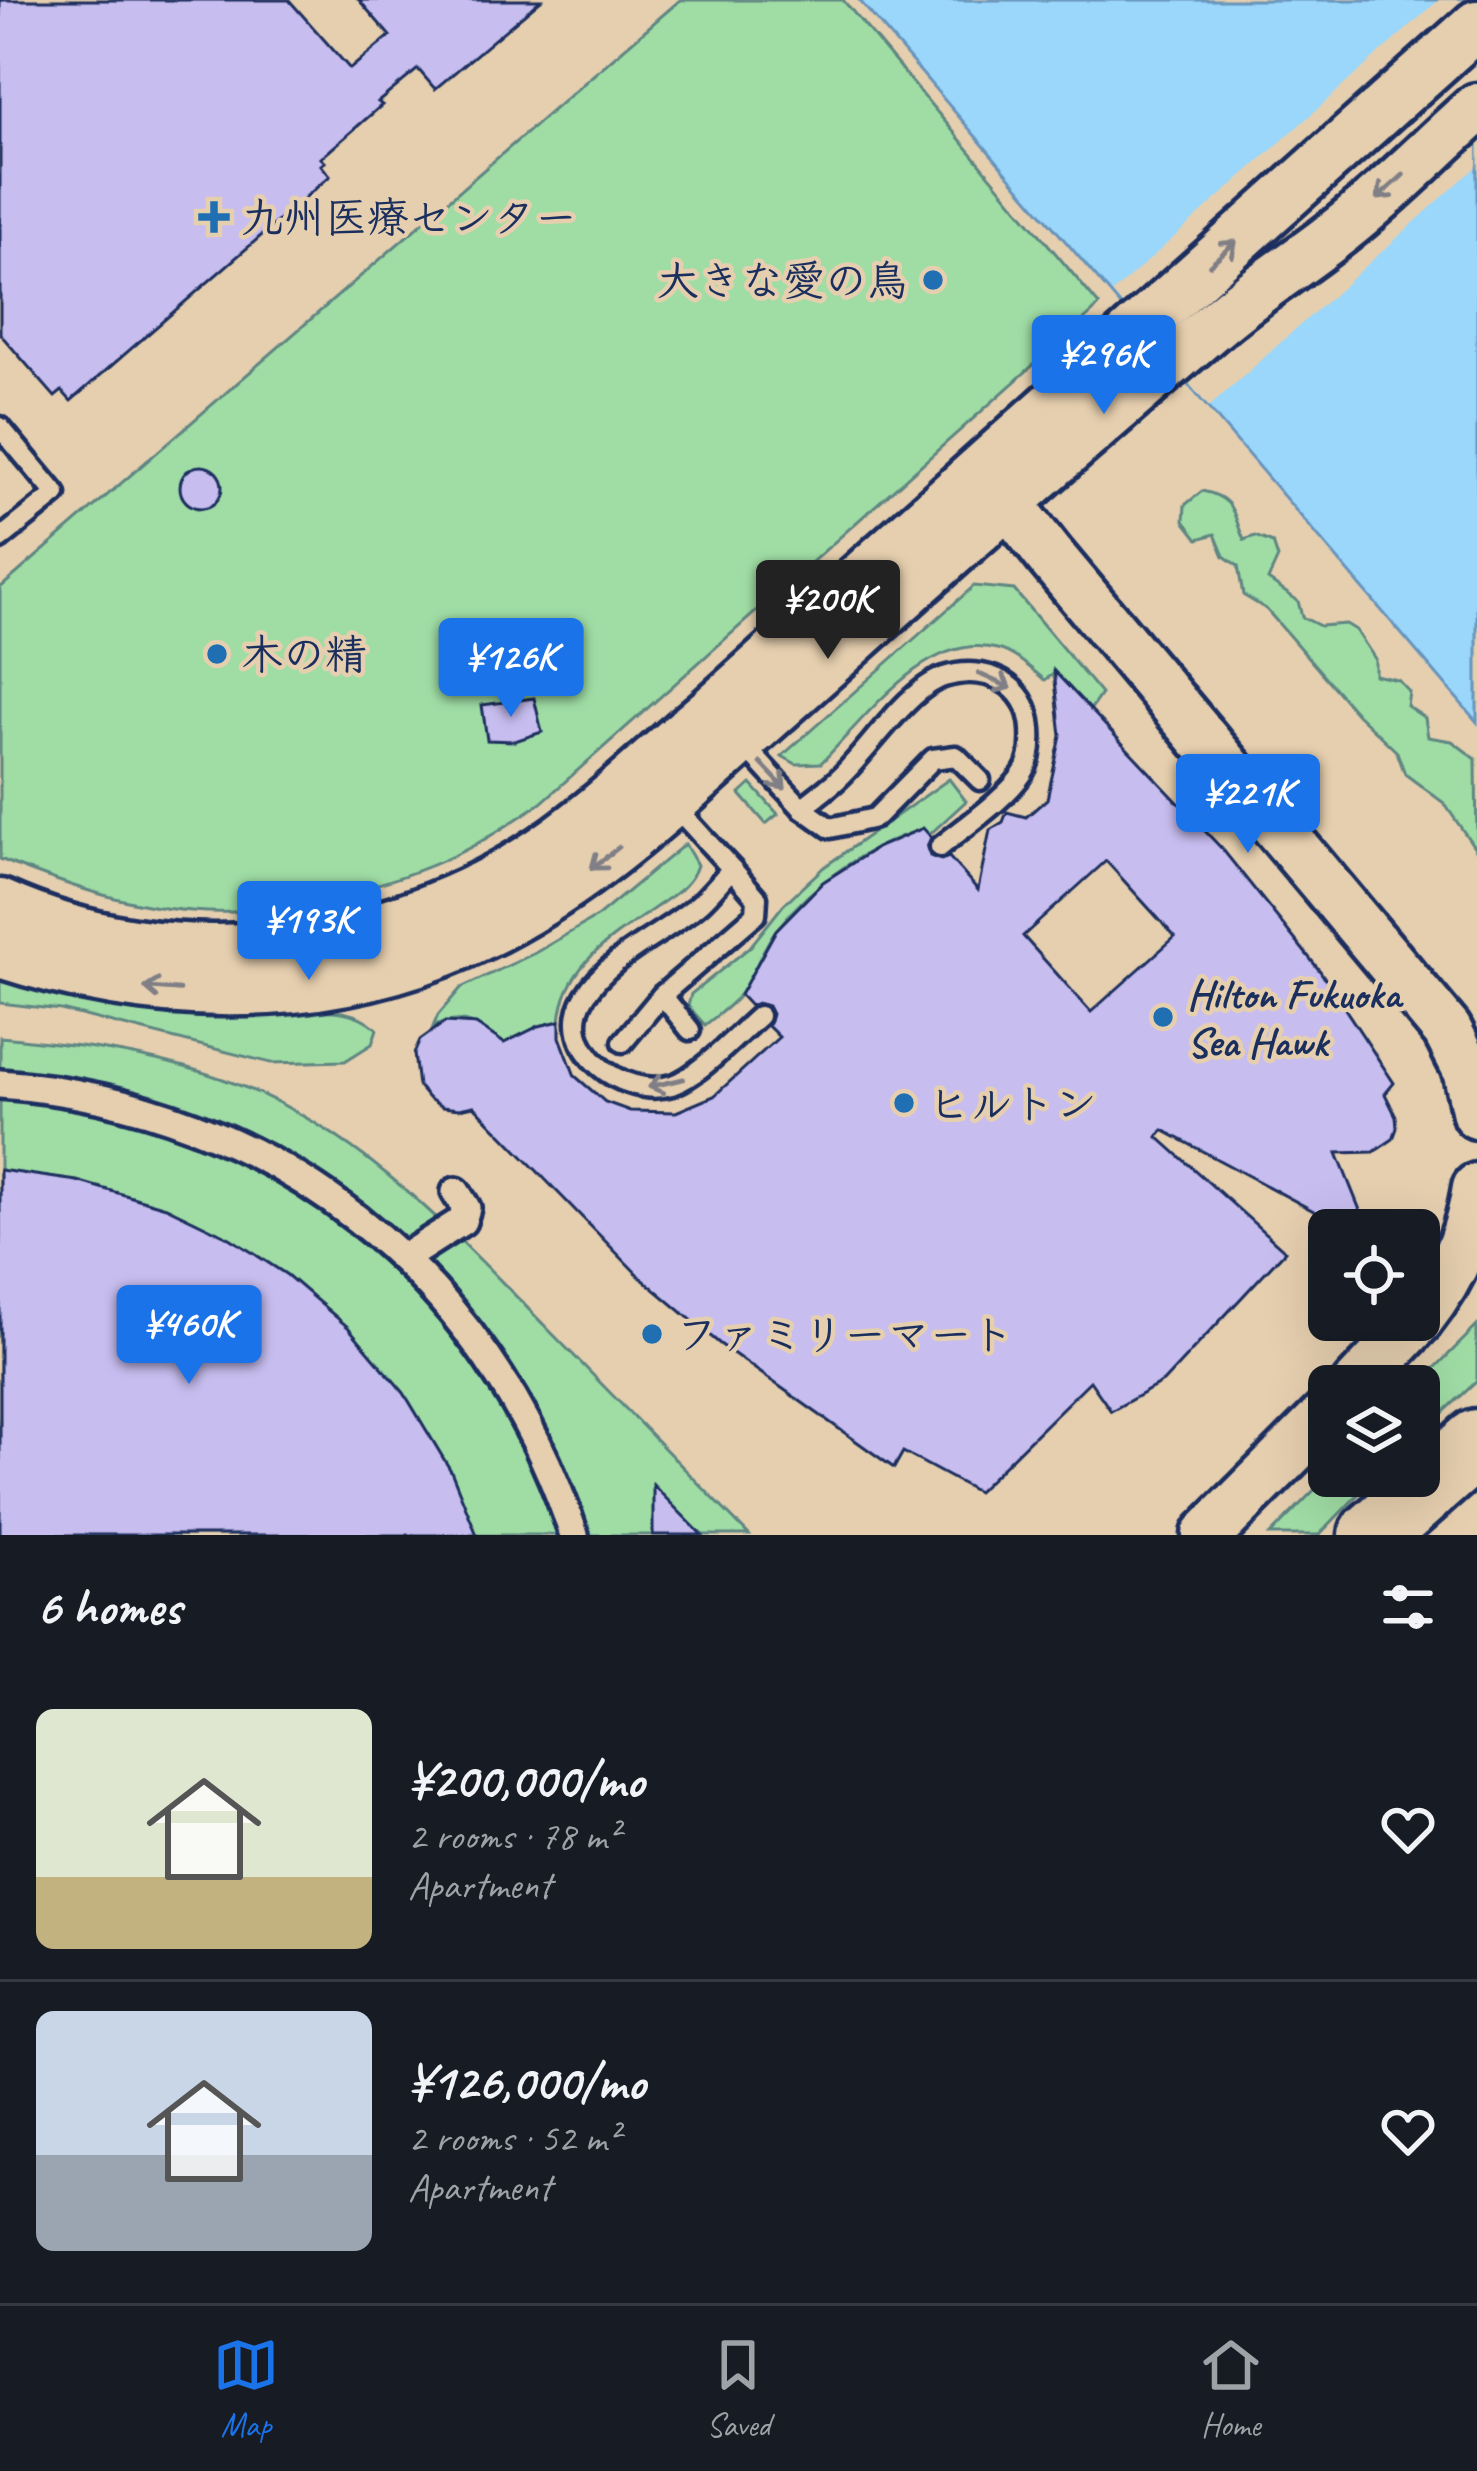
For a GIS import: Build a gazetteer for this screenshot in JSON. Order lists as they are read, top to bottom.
{
  "places": {
    "health": ["九州医療センター"],
    "other": [
      "大きな愛の鳥",
      "木の精",
      "Hilton Fukuoka Sea Hawk",
      "ヒルトン",
      "ファミリーマート"
    ]
  },
  "page": {
    "price": [
      "¥296K",
      "¥200K",
      "¥126K",
      "¥221K",
      "¥193K",
      "¥460K"
    ],
    "heading": "6 homes",
    "list": [
      {
        "name": "¥200,000/mo",
        "note": "2 rooms · 78 m² · Apartment"
      },
      {
        "name": "¥126,000/mo",
        "note": "2 rooms · 52 m² · Apartment"
      }
    ],
    "tabs": ["Map", "Saved", "Home"]
  }
}
